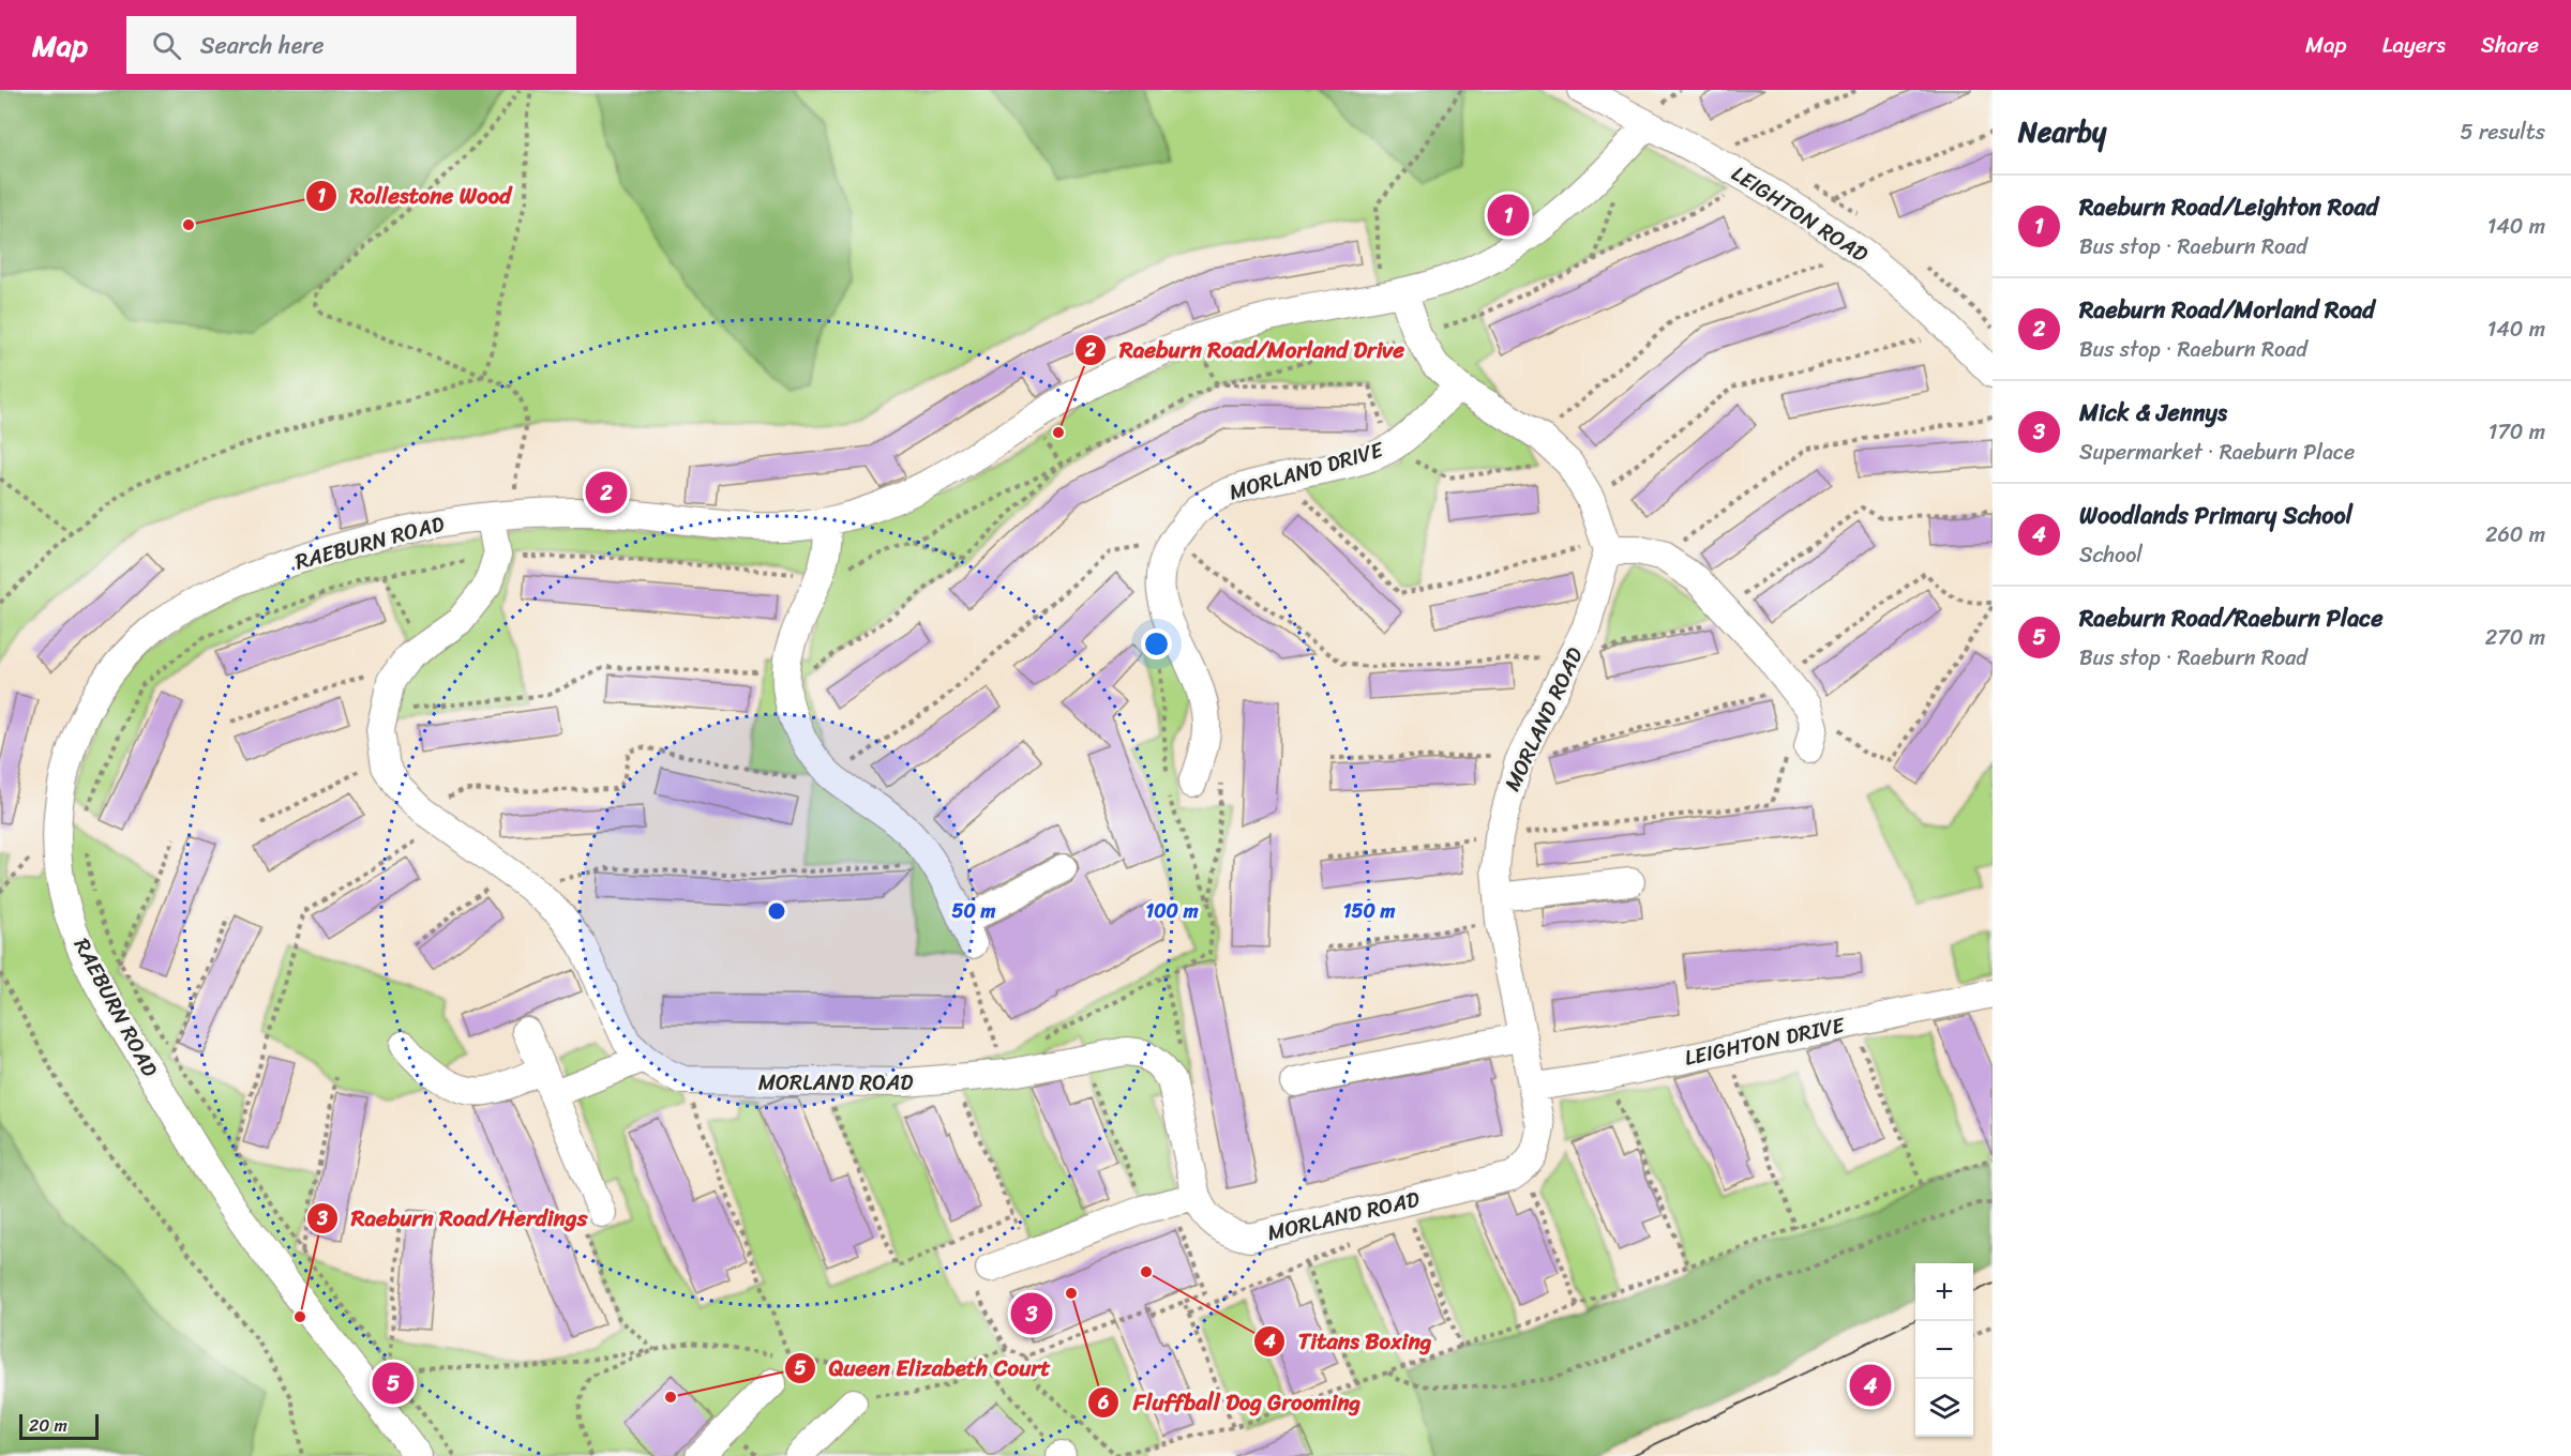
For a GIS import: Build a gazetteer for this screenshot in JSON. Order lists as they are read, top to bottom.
{
  "streets": {
    "street": [
      "LEIGHTON ROAD",
      "MORLAND DRIVE",
      "RAEBURN ROAD",
      "MORLAND ROAD",
      "LEIGHTON DRIVE"
    ]
  },
  "crossings": [
    ["LEIGHTON ROAD", "RAEBURN ROAD"],
    ["RAEBURN ROAD", "MORLAND ROAD"],
    ["MORLAND ROAD", "LEIGHTON DRIVE"]
  ],
  "places": [
    "Rollestone Wood",
    "Raeburn Road/Morland Drive",
    "Titans Boxing",
    "Fluffball Dog Grooming",
    "Raeburn Road/Herdings",
    "Queen Elizabeth Court"
  ],
  "scale_bar": "20 m",
  "page": {
    "header": "Map",
    "search": "Search here",
    "nav": ["Map", "Layers", "Share"],
    "heading": ["Nearby", "5 results"],
    "list": [
      {
        "mark": "1",
        "name": "Raeburn Road/Leighton Road",
        "note": "Bus stop · Raeburn Road",
        "value": "140 m"
      },
      {
        "mark": "2",
        "name": "Raeburn Road/Morland Road",
        "note": "Bus stop · Raeburn Road",
        "value": "140 m"
      },
      {
        "mark": "3",
        "name": "Mick & Jennys",
        "note": "Supermarket · Raeburn Place",
        "value": "170 m"
      },
      {
        "mark": "4",
        "name": "Woodlands Primary School",
        "note": "School",
        "value": "260 m"
      },
      {
        "mark": "5",
        "name": "Raeburn Road/Raeburn Place",
        "note": "Bus stop · Raeburn Road",
        "value": "270 m"
      }
    ],
    "pins": [
      "1",
      "2",
      "3",
      "5",
      "4"
    ],
    "map_buttons": ["+", "−"],
    "scale": "20 m"
  },
  "rings": ["50 m", "100 m", "150 m"]
}
